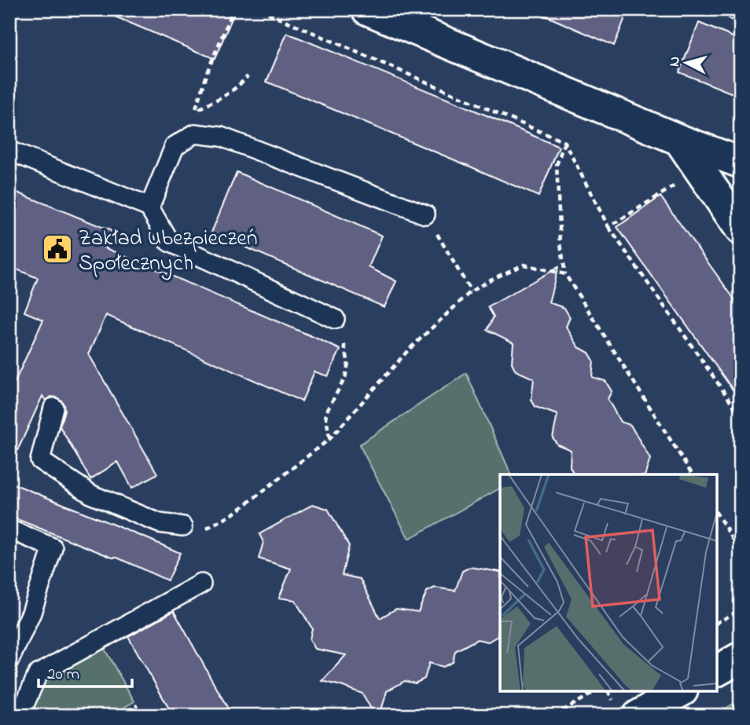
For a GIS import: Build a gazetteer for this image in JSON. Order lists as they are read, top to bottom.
{
  "places": {
    "public building": ["Zakład Ubezpieczeń Społecznych"]
  },
  "scale_bar": "20 m",
  "north": "left"
}
